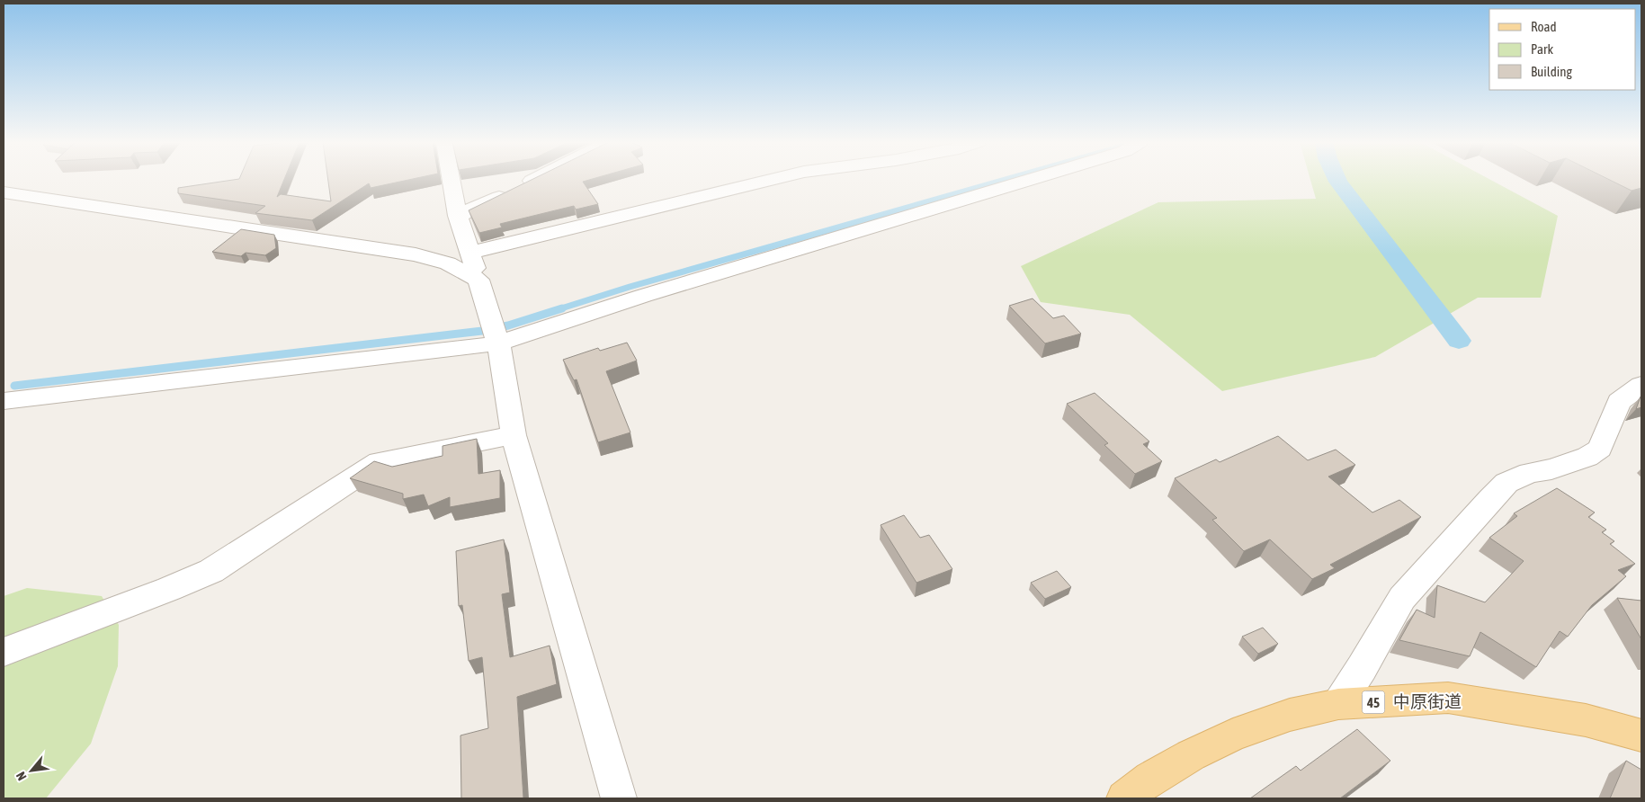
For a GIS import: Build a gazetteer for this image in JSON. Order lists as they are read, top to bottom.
{
  "streets": {
    "main road": ["中原街道", "45"]
  },
  "legend": ["Road", "Park", "Building"],
  "north": "bottom left"
}
